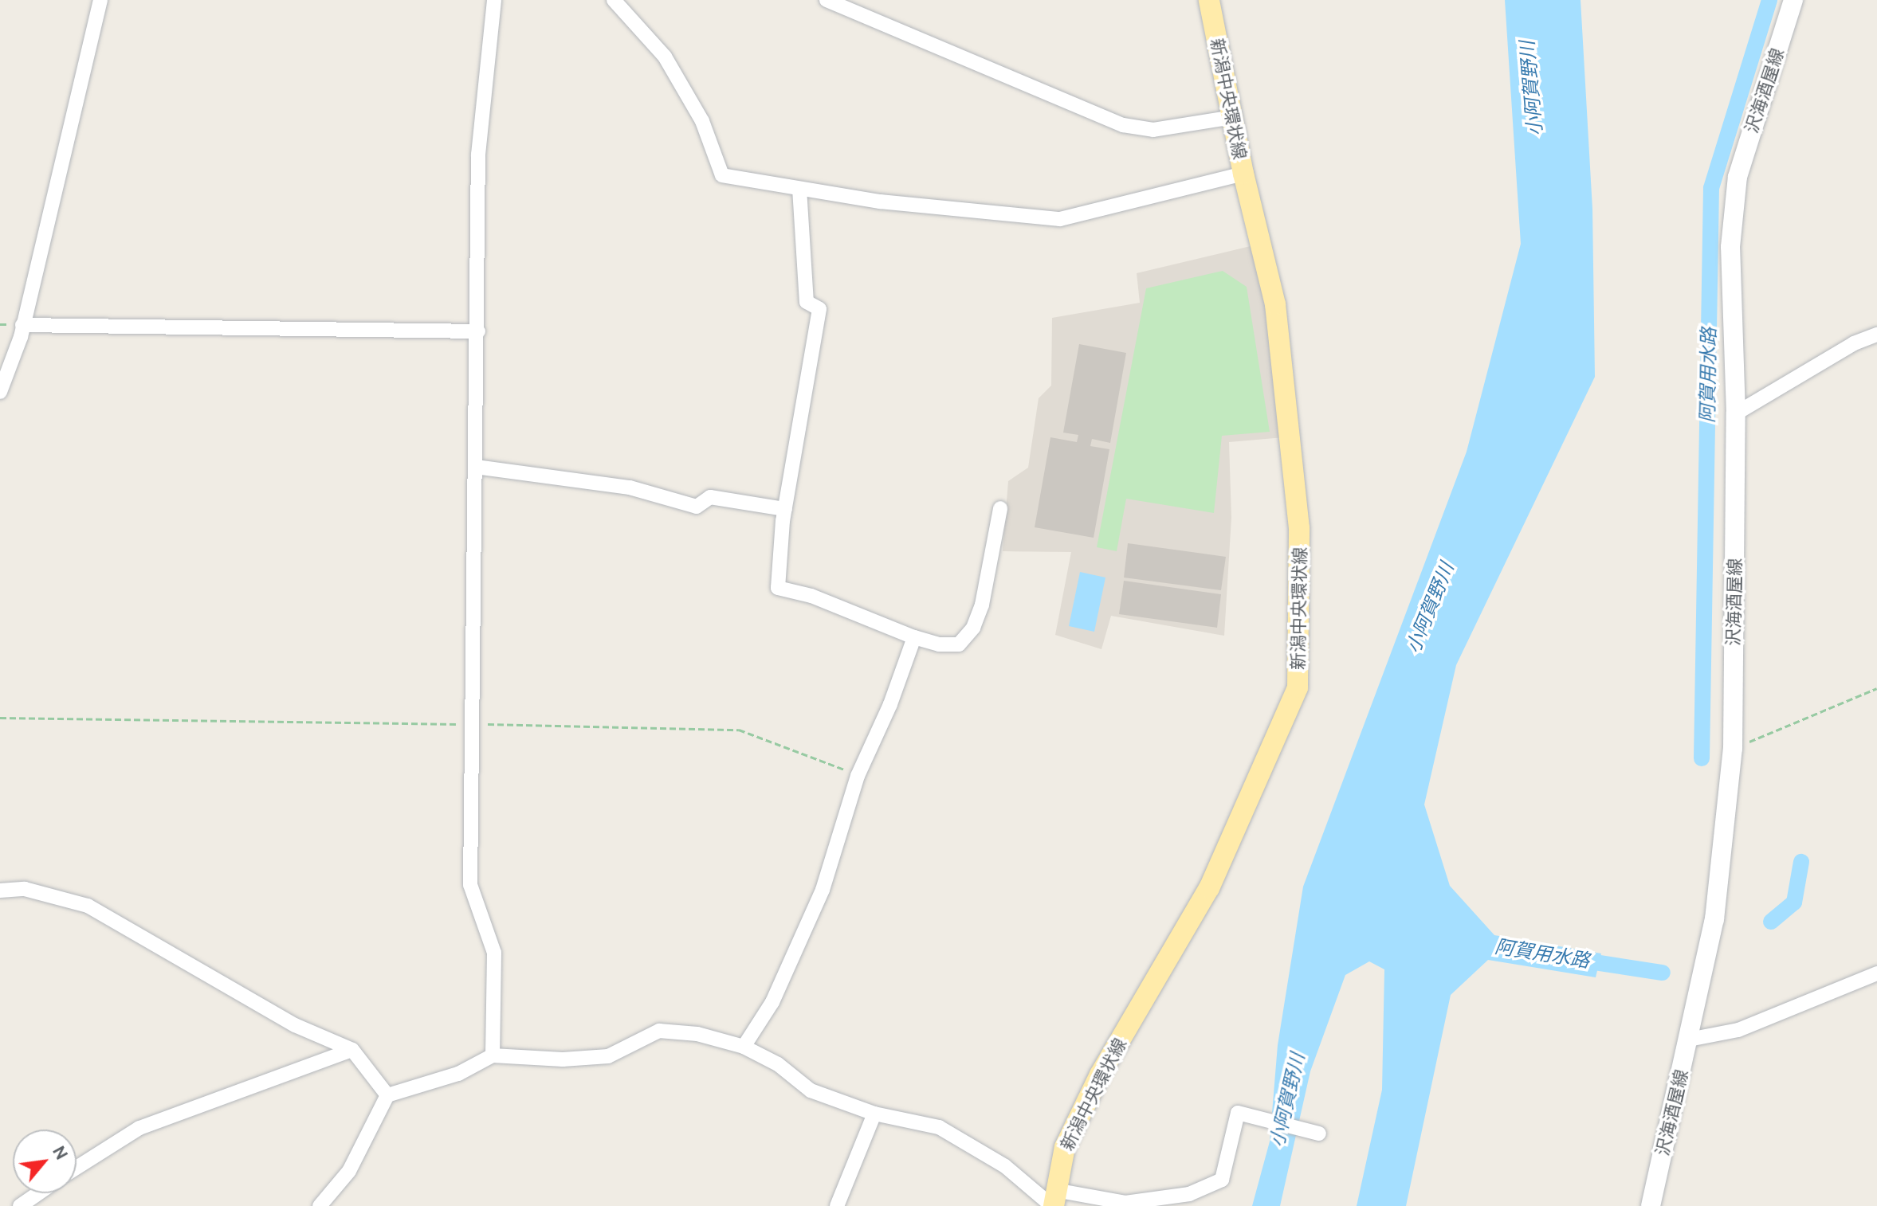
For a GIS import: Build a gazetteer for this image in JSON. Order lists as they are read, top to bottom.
{
  "streets": {
    "main road": ["沢海酒屋線", "新潟中央環状線"]
  },
  "water": ["小阿賀野川", "阿賀用水路"],
  "north": "top right"
}
